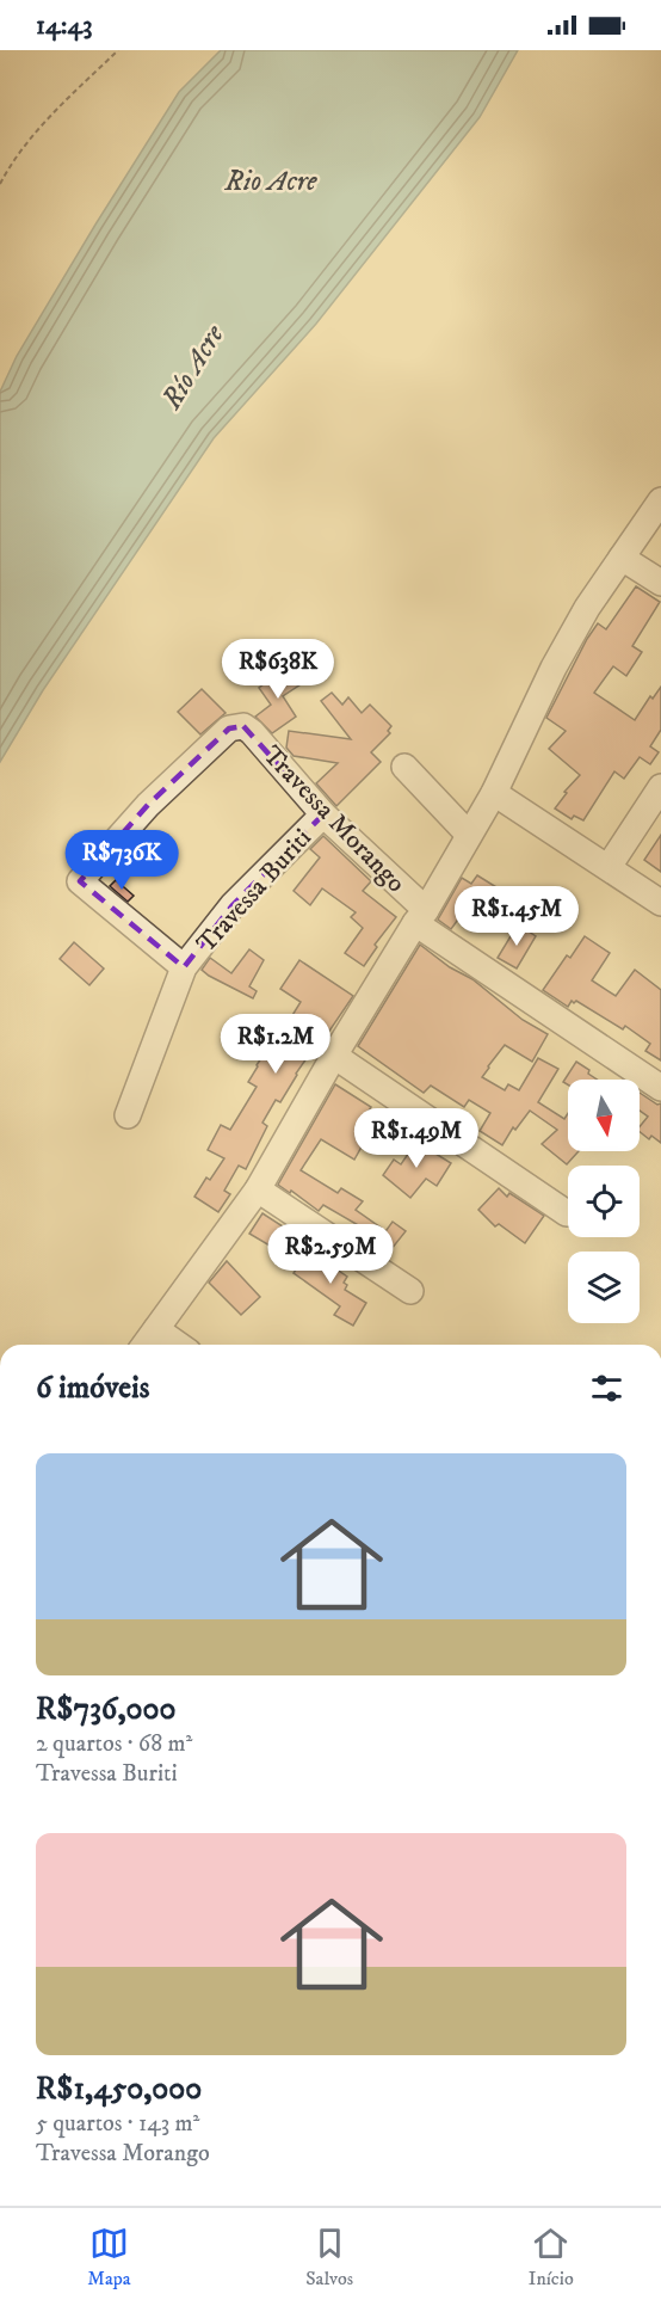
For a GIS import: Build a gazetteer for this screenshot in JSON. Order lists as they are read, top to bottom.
{
  "streets": {
    "street": ["Travessa Morango", "Travessa Buriti"]
  },
  "crossings": [
    ["Travessa Morango", "Travessa Buriti"]
  ],
  "water": ["Rio Acre", "Río Acre"],
  "north": "bottom",
  "page": {
    "status": "14:43",
    "price": [
      "R$638K",
      "R$736K",
      "R$1.45M",
      "R$1.2M",
      "R$1.49M",
      "R$2.59M"
    ],
    "heading": "6 imóveis",
    "list": [
      {
        "name": "R$736,000",
        "note": "2 quartos · 68 m² · Travessa Buriti"
      },
      {
        "name": "R$1,450,000",
        "note": "5 quartos · 143 m² · Travessa Morango"
      }
    ],
    "tabs": ["Mapa", "Salvos", "Início"]
  }
}
